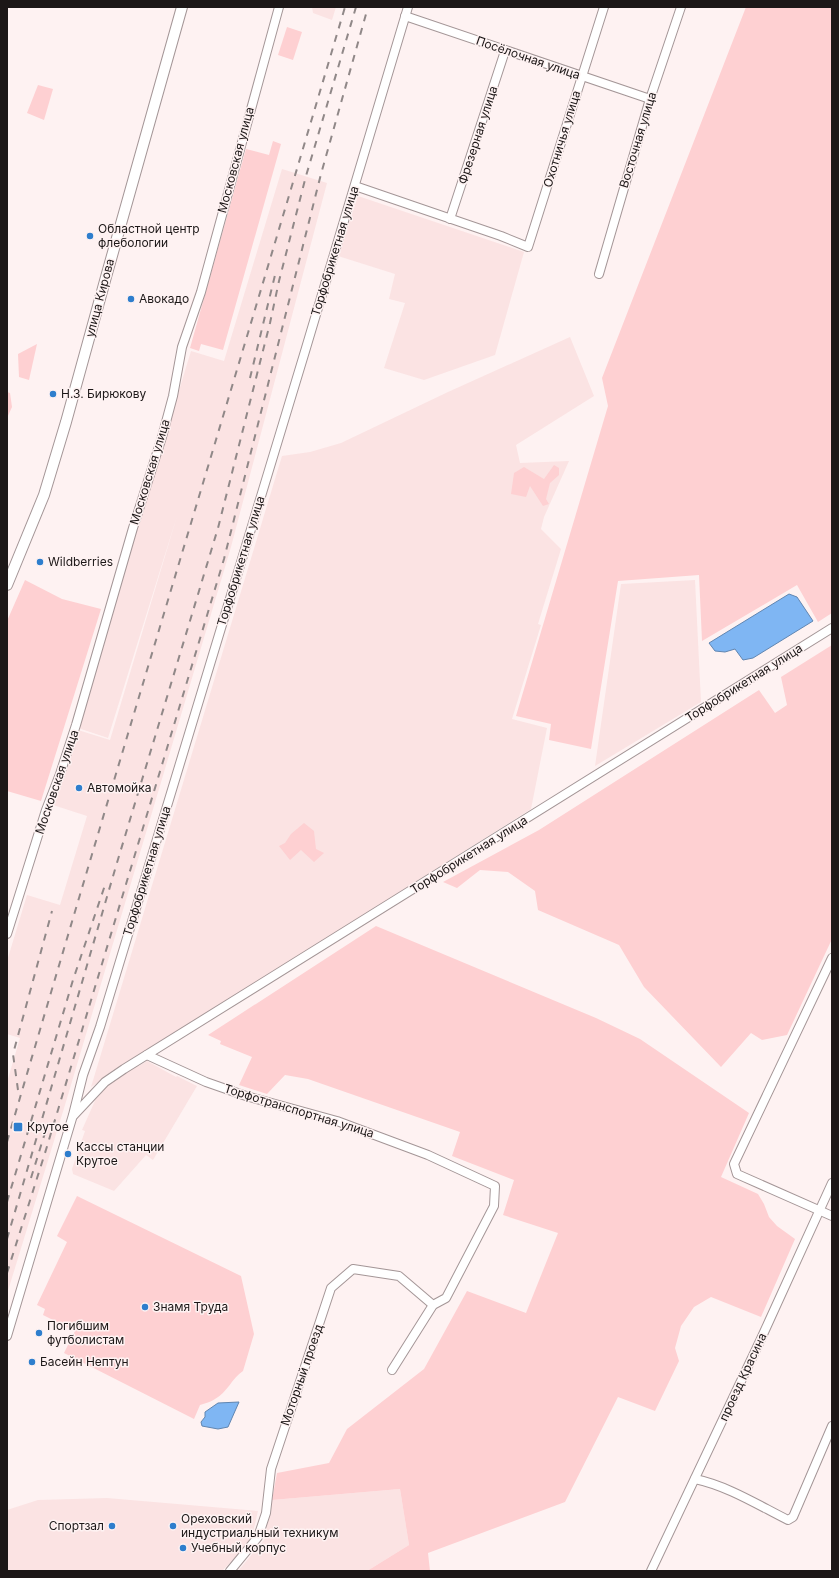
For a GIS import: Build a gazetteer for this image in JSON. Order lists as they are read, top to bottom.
{
  "streets": {
    "street": [
      "Посёлочная улица",
      "Фрезерная улица",
      "Охотничья улица",
      "Восточная улица",
      "Московская улица",
      "Торфобрикетная улица",
      "улица Кирова",
      "Торфотранспортная улица",
      "Моторный проезд",
      "проезд Красина"
    ]
  },
  "crossings": [
    ["Посёлочная улица", "Фрезерная улица"],
    ["Посёлочная улица", "Охотничья улица"],
    ["Посёлочная улица", "Восточная улица"],
    ["Посёлочная улица", "Торфобрикетная улица"],
    ["Фрезерная улица", "Охотничья улица"],
    ["Торфобрикетная улица", "Торфотранспортная улица"],
    ["Торфотранспортная улица", "Моторный проезд"]
  ],
  "places": {
    "other": [
      "Областной центр флебологии",
      "Авокадо",
      "Н.З. Бирюкову",
      "Wildberries",
      "Автомойка",
      "Кассы станции Крутое",
      "Знамя Труда",
      "Погибшим футболистам",
      "Басейн Нептун",
      "Спортзал",
      "Ореховский индустриальный техникум",
      "Учебный корпус"
    ],
    "transit": ["Крутое"]
  }
}
